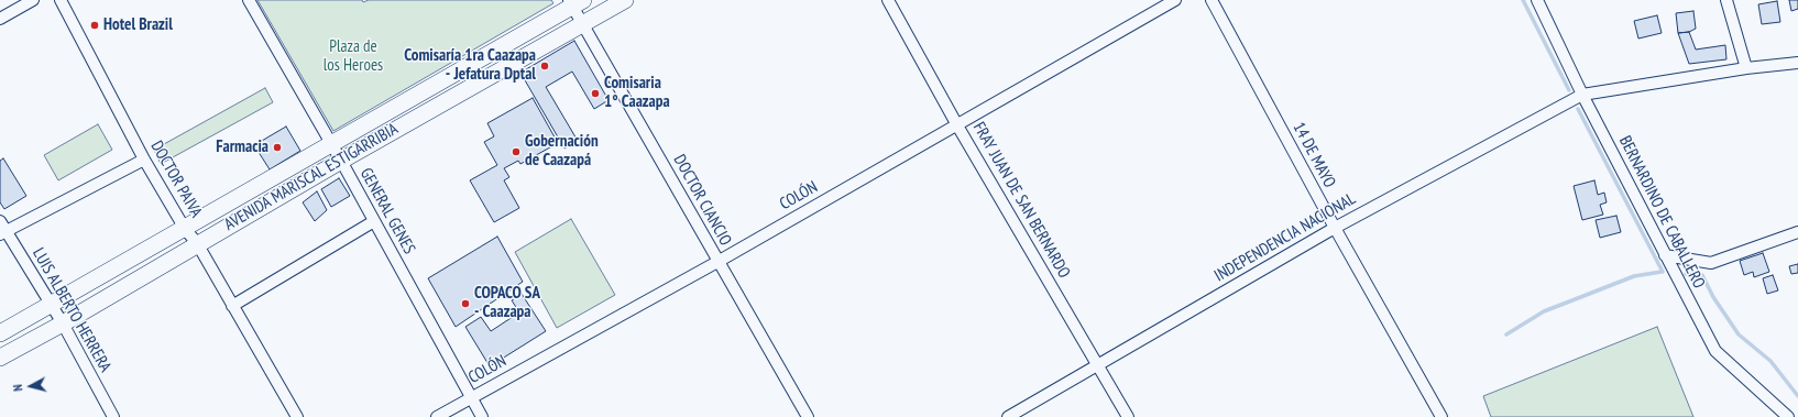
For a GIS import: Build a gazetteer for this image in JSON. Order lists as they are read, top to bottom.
{
  "streets": {
    "main road": ["AVENIDA MARISCAL ESTIGARRIBIA"],
    "street": [
      "14 DE MAYO",
      "DOCTOR PAIVA",
      "COLÓN",
      "DOCTOR CIANCIO",
      "FRAY JUAN DE SAN BERNARDO",
      "GENERAL GENES",
      "BERNARDINO DE CABALLERO",
      "INDEPENDENCIA NACIONAL",
      "LUIS ALBERTO HERRERA"
    ]
  },
  "crossings": [
    ["14 DE MAYO", "INDEPENDENCIA NACIONAL"],
    ["AVENIDA MARISCAL ESTIGARRIBIA", "DOCTOR PAIVA"],
    ["AVENIDA MARISCAL ESTIGARRIBIA", "DOCTOR CIANCIO"],
    ["AVENIDA MARISCAL ESTIGARRIBIA", "GENERAL GENES"],
    ["AVENIDA MARISCAL ESTIGARRIBIA", "LUIS ALBERTO HERRERA"],
    ["COLÓN", "DOCTOR CIANCIO"],
    ["COLÓN", "FRAY JUAN DE SAN BERNARDO"],
    ["COLÓN", "GENERAL GENES"],
    ["FRAY JUAN DE SAN BERNARDO", "INDEPENDENCIA NACIONAL"],
    ["BERNARDINO DE CABALLERO", "INDEPENDENCIA NACIONAL"]
  ],
  "parks": ["Plaza de los Heroes"],
  "places": [
    "Hotel Brazil",
    "Comisaría 1ra Caazapa - Jefatura Dptal",
    "Comisaria 1° Caazapa",
    "Farmacia",
    "Gobernación de Caazapá",
    "COPACO SA - Caazapa"
  ],
  "north": "left"
}
